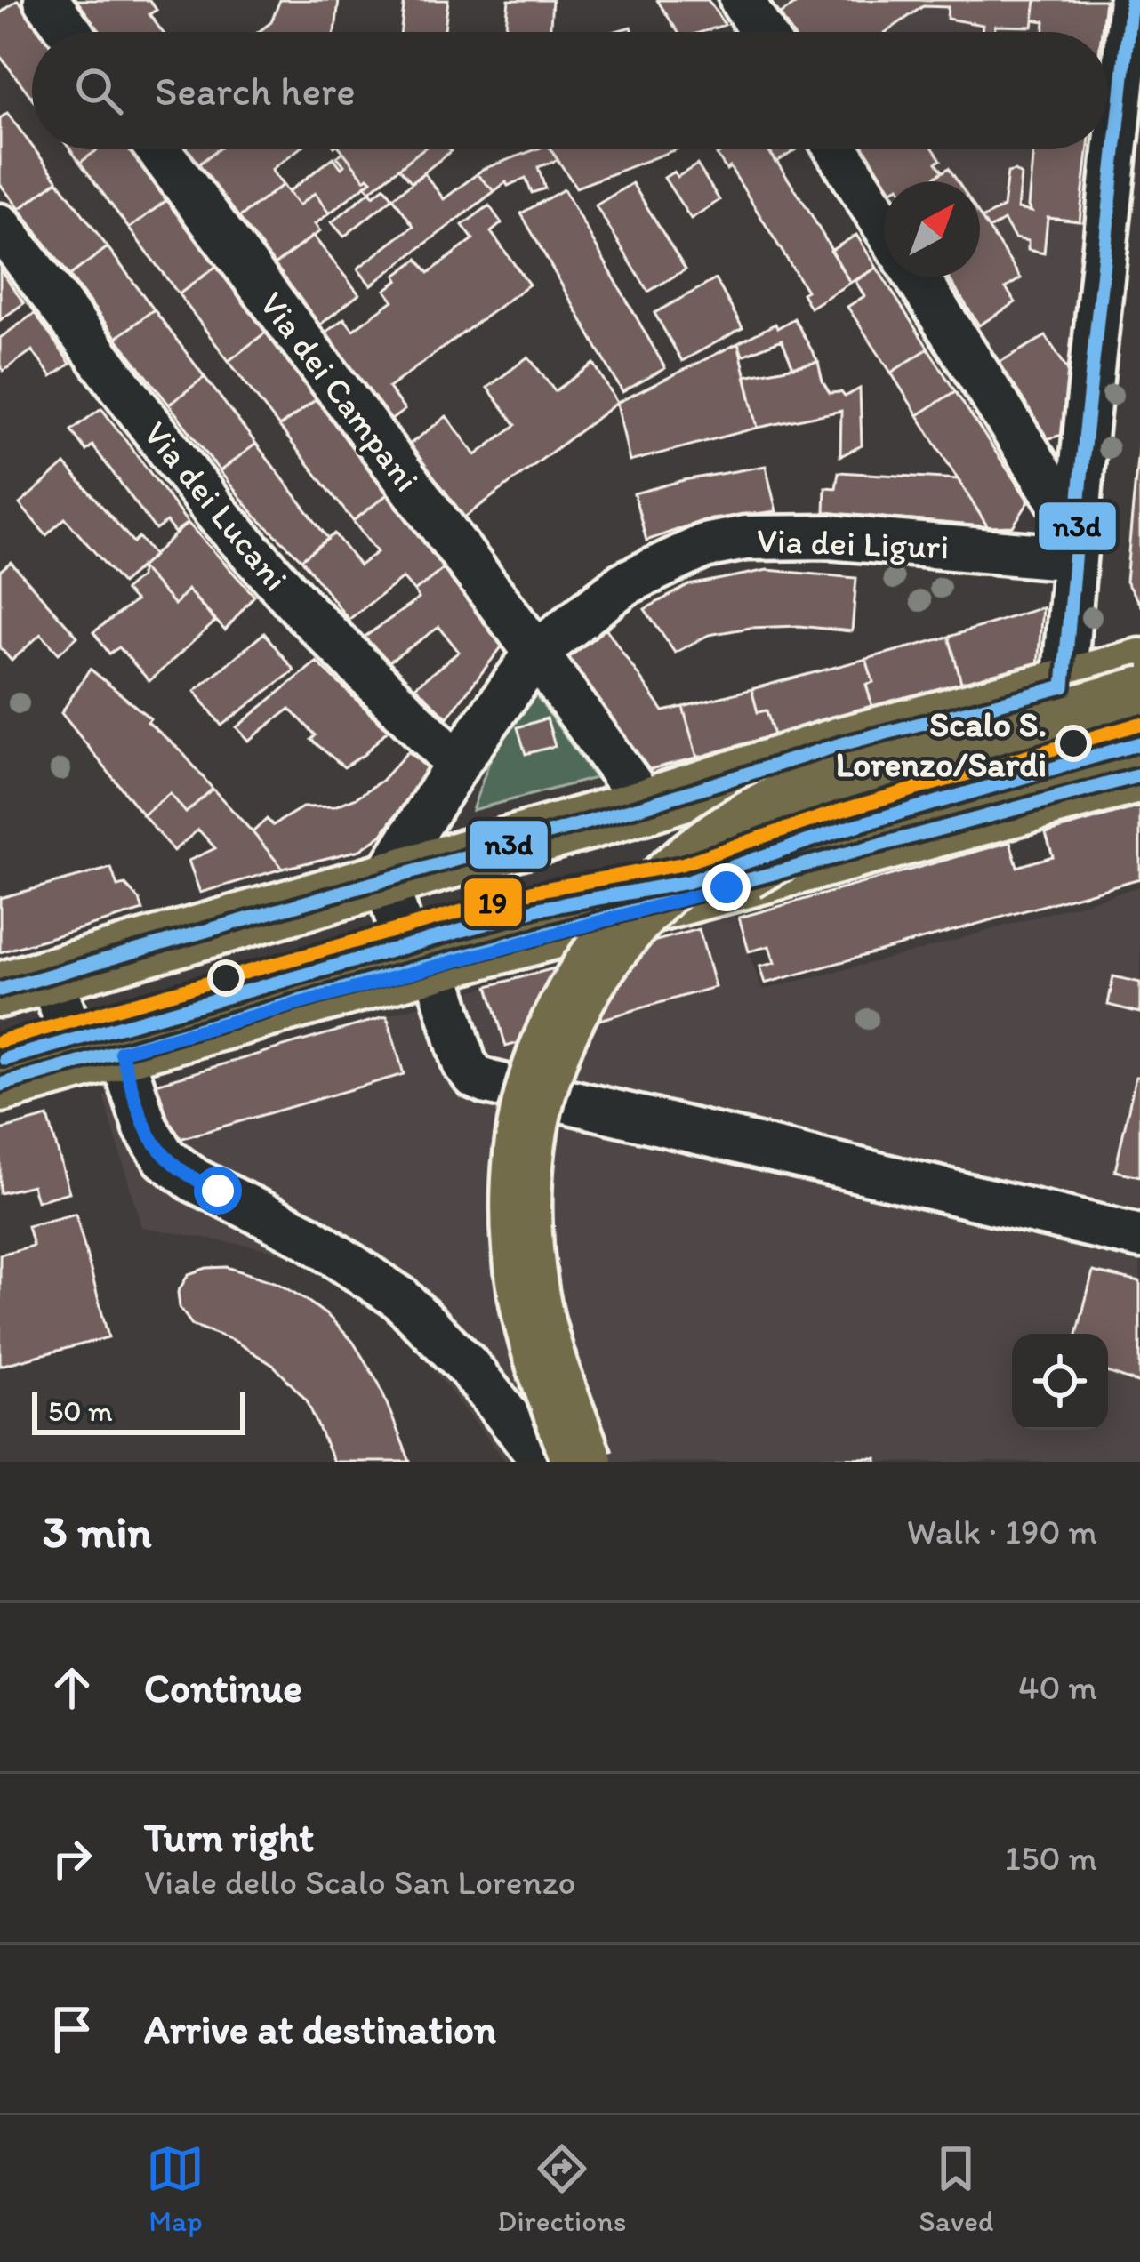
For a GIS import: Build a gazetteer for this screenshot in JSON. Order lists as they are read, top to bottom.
{
  "streets": {
    "street": ["Via dei Campani", "Via dei Lucani", "Via dei Liguri"]
  },
  "crossings": [
    ["Via dei Campani", "Via dei Liguri"],
    ["Via dei Lucani", "Via dei Liguri"]
  ],
  "places": ["Scalo S. Lorenzo/Sardi"],
  "lines": ["transit line n3d", "transit line 19", "tram line 3"],
  "scale_bar": "50 m",
  "north": "top right",
  "page": {
    "search": "Search here",
    "scale": "50 m",
    "heading": ["3 min", "Walk · 190 m"],
    "list": [
      ["Continue", "40 m"],
      ["Turn right", "Viale dello Scalo San Lorenzo", "150 m"],
      "Arrive at destination"
    ],
    "nav": ["Map", "Directions", "Saved"]
  }
}
